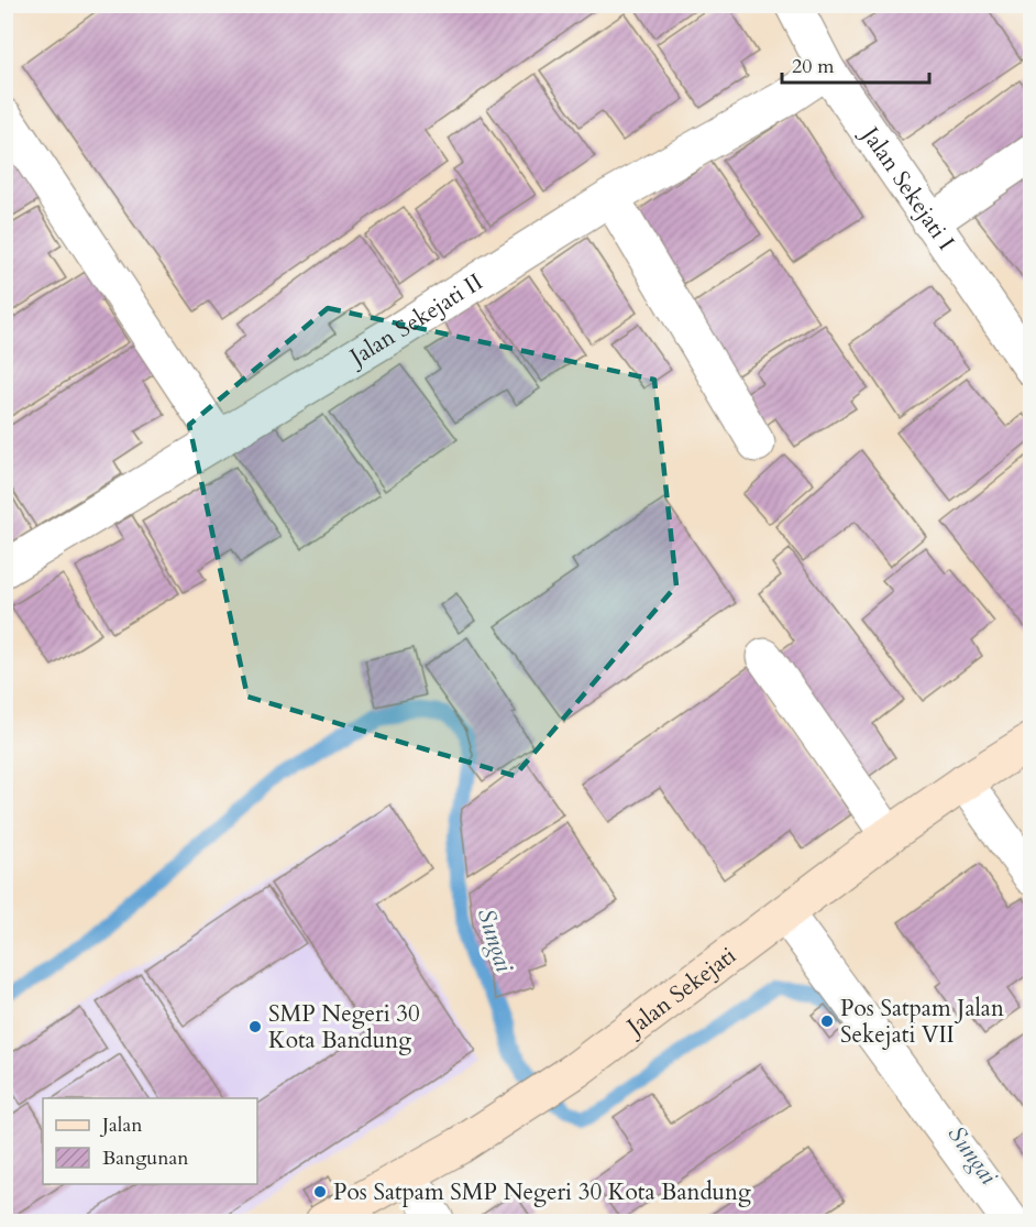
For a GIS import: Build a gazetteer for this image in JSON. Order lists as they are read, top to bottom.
{
  "streets": {
    "street": ["Jalan Sekejati I", "Jalan Sekejati II", "Jalan Sekejati"]
  },
  "crossings": [
    ["Jalan Sekejati I", "Jalan Sekejati II"]
  ],
  "water": ["Sungai"],
  "places": ["Pos Satpam Jalan Sekejati VII", "SMP Negeri 30 Kota Bandung", "Pos Satpam SMP Negeri 30 Kota Bandung"],
  "legend": ["Jalan", "Bangunan"],
  "scale_bar": "20 m"
}
